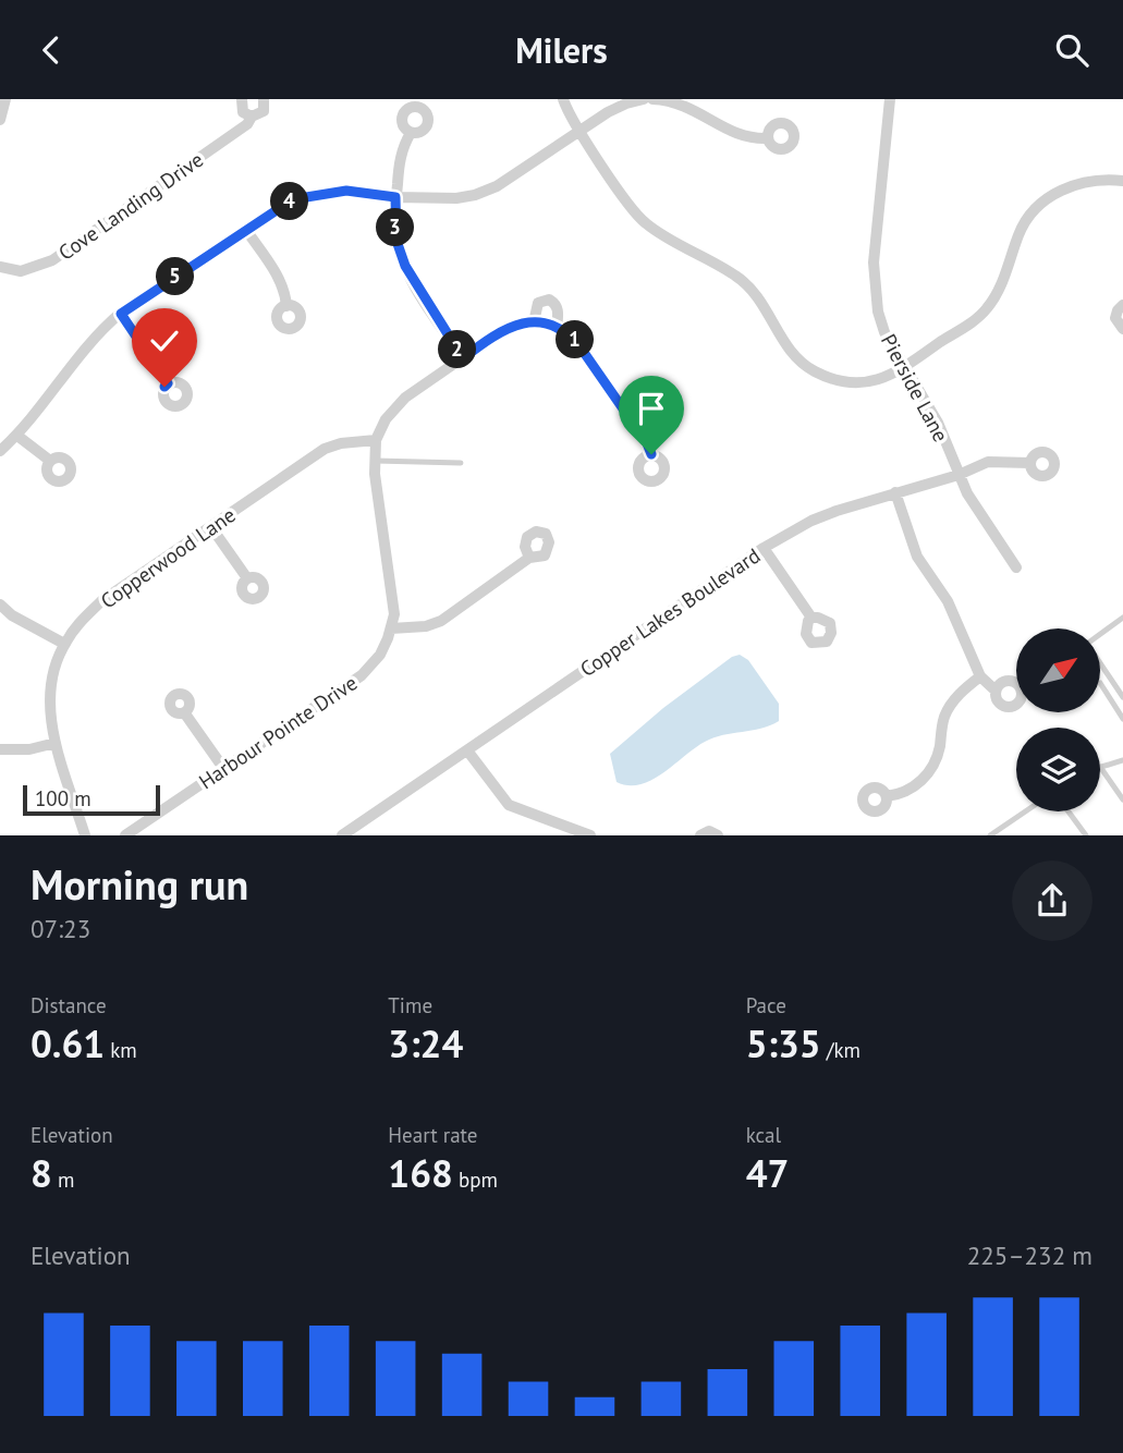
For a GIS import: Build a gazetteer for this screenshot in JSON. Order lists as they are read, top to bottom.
{
  "streets": {
    "street": [
      "Cove Landing Drive",
      "Pierside Lane",
      "Copperwood Lane",
      "Copper Lakes Boulevard",
      "Harbour Pointe Drive"
    ]
  },
  "crossings": [
    ["Pierside Lane", "Copper Lakes Boulevard"],
    ["Copperwood Lane", "Harbour Pointe Drive"]
  ],
  "scale_bar": "100 m",
  "north": "top right",
  "page": {
    "header": "Milers",
    "pins": [
      "4",
      "3",
      "5",
      "1",
      "2"
    ],
    "scale": "100 m",
    "heading": ["Morning run", "07:23"],
    "stats": [
      ["Distance", "0.61 km"],
      ["Time", "3:24"],
      ["Pace", "5:35 /km"],
      ["Elevation", "8 m"],
      ["Heart rate", "168 bpm"],
      ["kcal", "47"]
    ],
    "chart": ["Elevation", "225–232 m"]
  }
}
